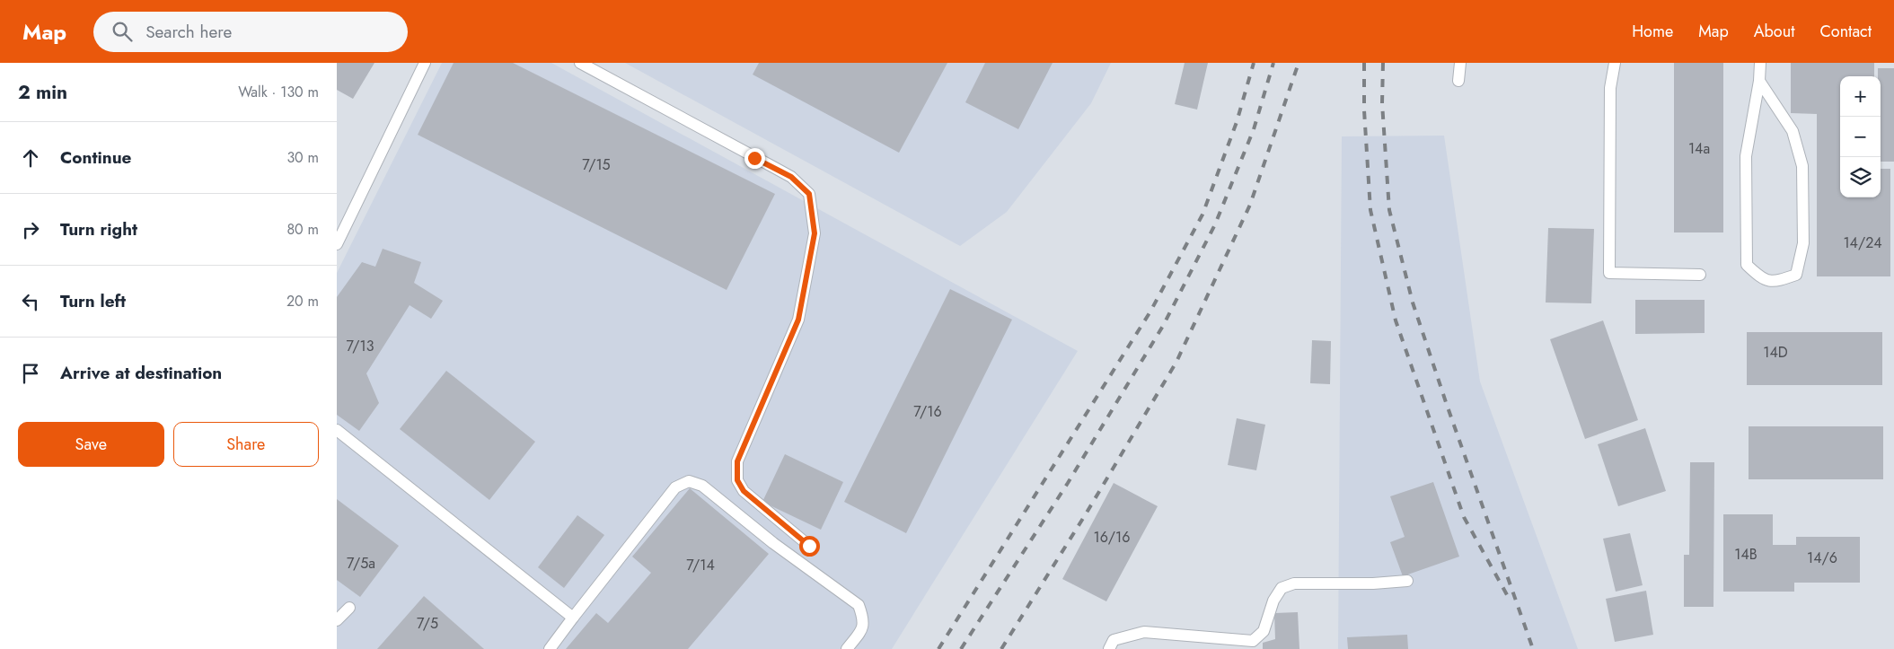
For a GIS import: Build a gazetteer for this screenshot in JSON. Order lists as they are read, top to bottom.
{
  "house_numbers": [
    "14a",
    "7/15",
    "14/24",
    "7/13",
    "14D",
    "7/16",
    "16/16",
    "14B",
    "14/6",
    "7/5a",
    "7/14",
    "7/5"
  ],
  "page": {
    "header": "Map",
    "search": "Search here",
    "nav": [
      "Home",
      "Map",
      "About",
      "Contact"
    ],
    "heading": ["2 min", "Walk · 130 m"],
    "map_buttons": ["+", "−"],
    "list": [
      ["Continue", "30 m"],
      ["Turn right", "80 m"],
      ["Turn left", "20 m"],
      "Arrive at destination"
    ],
    "buttons": ["Save", "Share"]
  }
}
